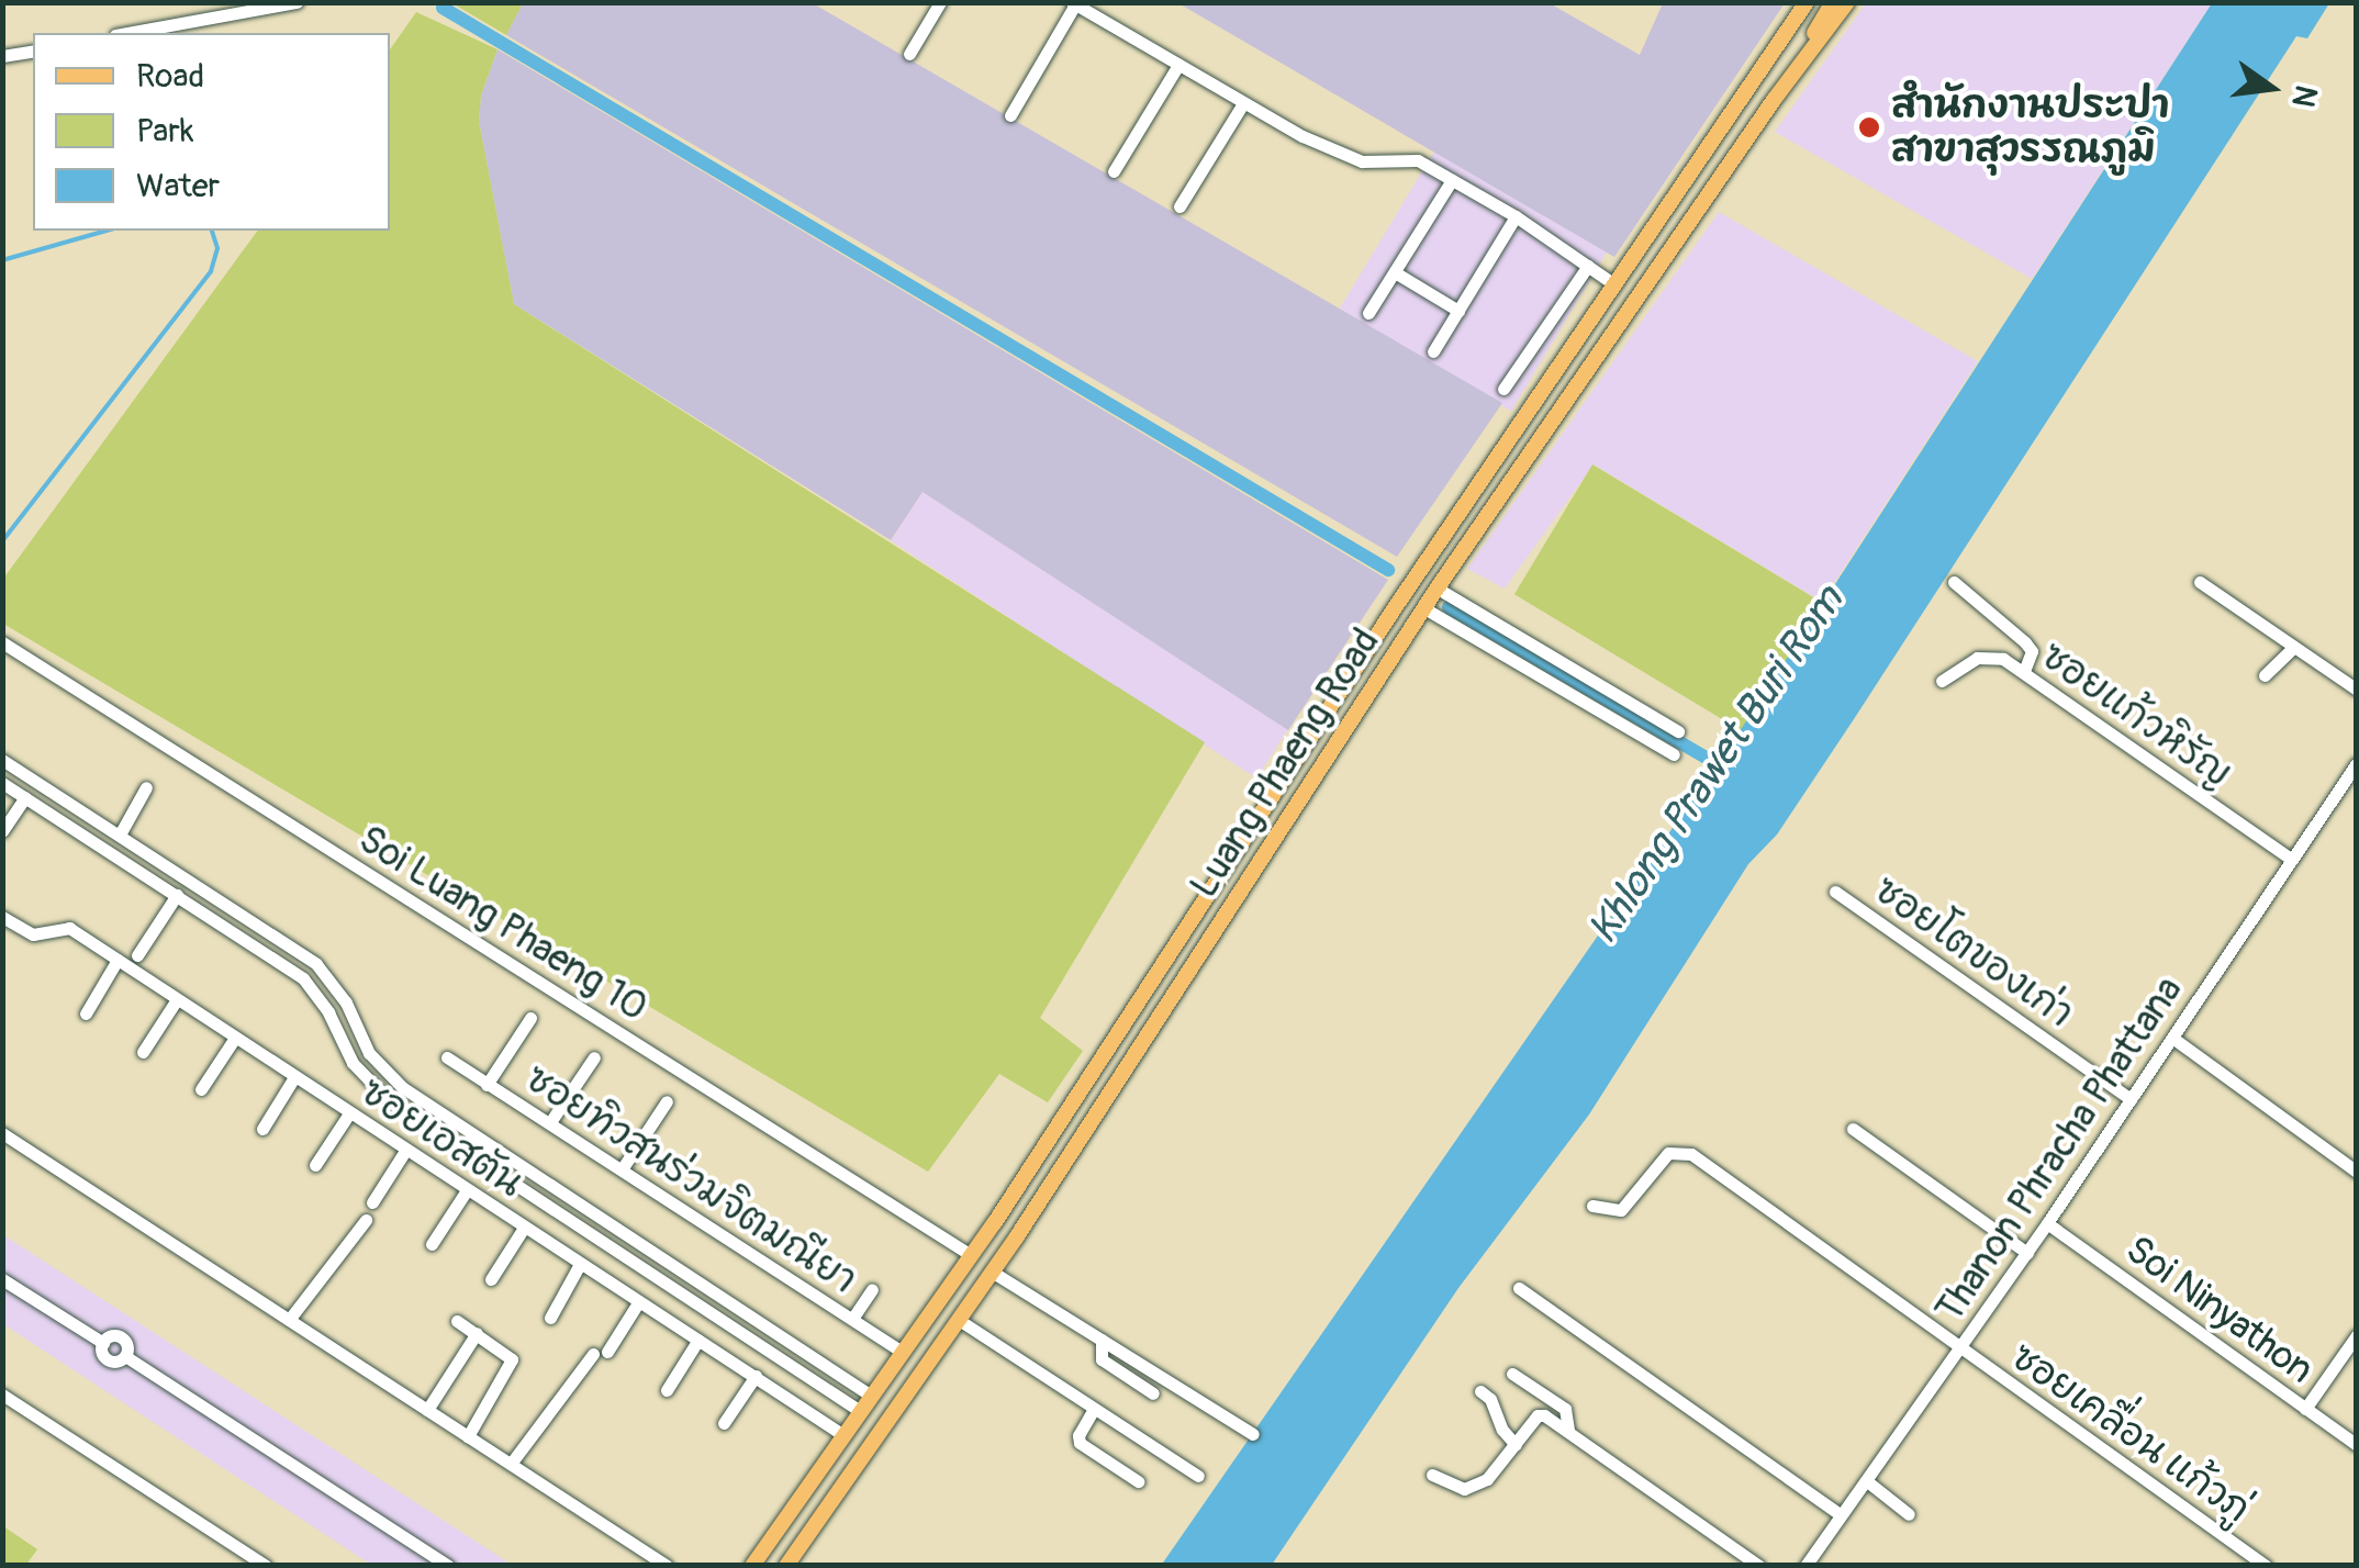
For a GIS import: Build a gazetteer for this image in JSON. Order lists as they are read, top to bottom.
{
  "streets": {
    "main road": ["Luang Phaeng Road"],
    "street": [
      "ซอยแก้วหิรัญ",
      "Soi Luang Phaeng 10",
      "ซอยโตของเก่า",
      "ซอยเอสตัน",
      "Thanon Phracha Phattana",
      "ซอยทิวสนร่วมจิตมณียา",
      "Soi Ninyathon",
      "ซอยเคลื่อน แก้วภู่"
    ]
  },
  "crossings": [
    ["ซอยแก้วหิรัญ", "Thanon Phracha Phattana"],
    ["Luang Phaeng Road", "Soi Luang Phaeng 10"],
    ["Luang Phaeng Road", "ซอยเอสตัน"],
    ["Luang Phaeng Road", "ซอยทิวสนร่วมจิตมณียา"],
    ["ซอยโตของเก่า", "Thanon Phracha Phattana"],
    ["Thanon Phracha Phattana", "Soi Ninyathon"],
    ["Thanon Phracha Phattana", "ซอยเคลื่อน แก้วภู่"]
  ],
  "water": ["Khlong Prawet Buri Rom"],
  "places": ["สำนักงานประปา สาขาสุวรรณภูมิ"],
  "legend": ["Road", "Park", "Water"],
  "north": "right"
}
